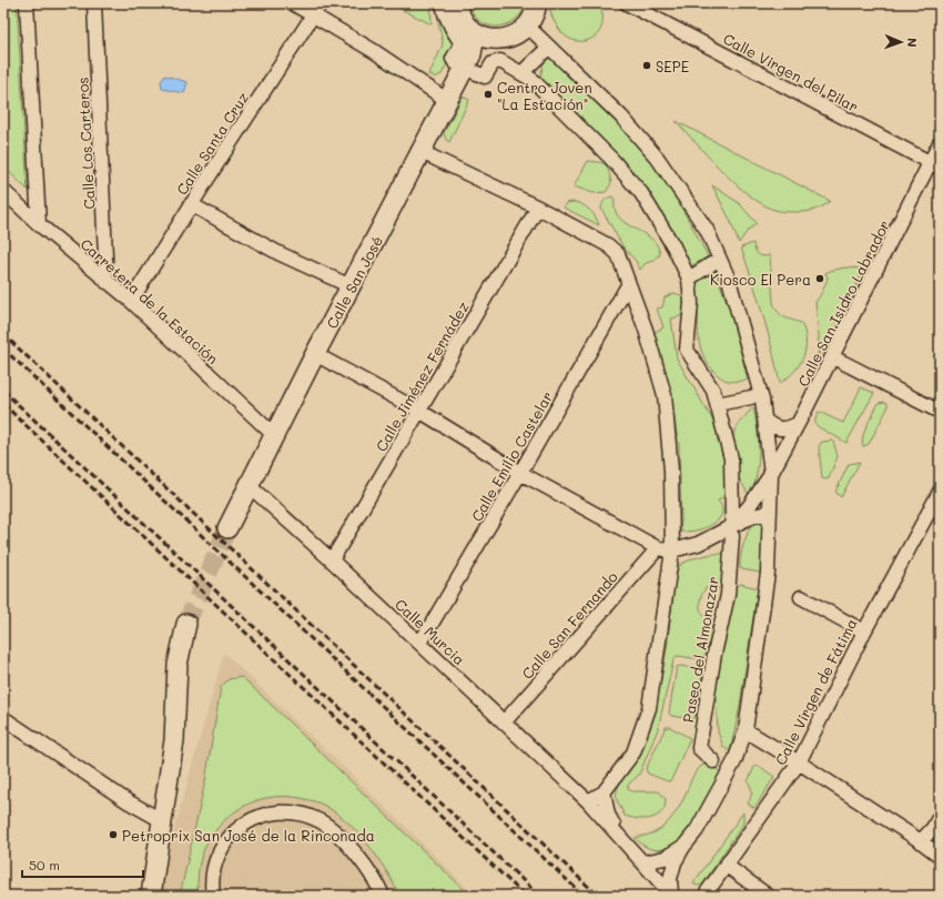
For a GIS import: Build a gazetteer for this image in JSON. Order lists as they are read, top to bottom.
{
  "streets": {
    "main road": ["Calle San José"],
    "street": [
      "Calle Virgen del Pilar",
      "Calle Los Carteros",
      "Calle Santa Cruz",
      "Carretera de la Estación",
      "Calle San Isidro Labrador",
      "Calle Jiménez Fernádez",
      "Calle Emilio Castelar",
      "Calle San Fernando",
      "Calle Murcia",
      "Paseo del Almonazar",
      "Calle Virgen de Fátima"
    ]
  },
  "crossings": [
    ["Calle Virgen del Pilar", "Calle San Isidro Labrador"],
    ["Calle Los Carteros", "Carretera de la Estación"],
    ["Calle Santa Cruz", "Carretera de la Estación"],
    ["Calle San José", "Carretera de la Estación"],
    ["Calle San José", "Calle Murcia"],
    ["Calle San Isidro Labrador", "Paseo del Almonazar"],
    ["Calle Jiménez Fernádez", "Calle Murcia"],
    ["Calle Emilio Castelar", "Calle Murcia"],
    ["Calle San Fernando", "Calle Murcia"]
  ],
  "places": [
    "SEPE",
    "Centro Joven \"La Estación\"",
    "Kiosco El Pera",
    "Petroprix San José de la Rinconada"
  ],
  "scale_bar": "50 m",
  "north": "right"
}
